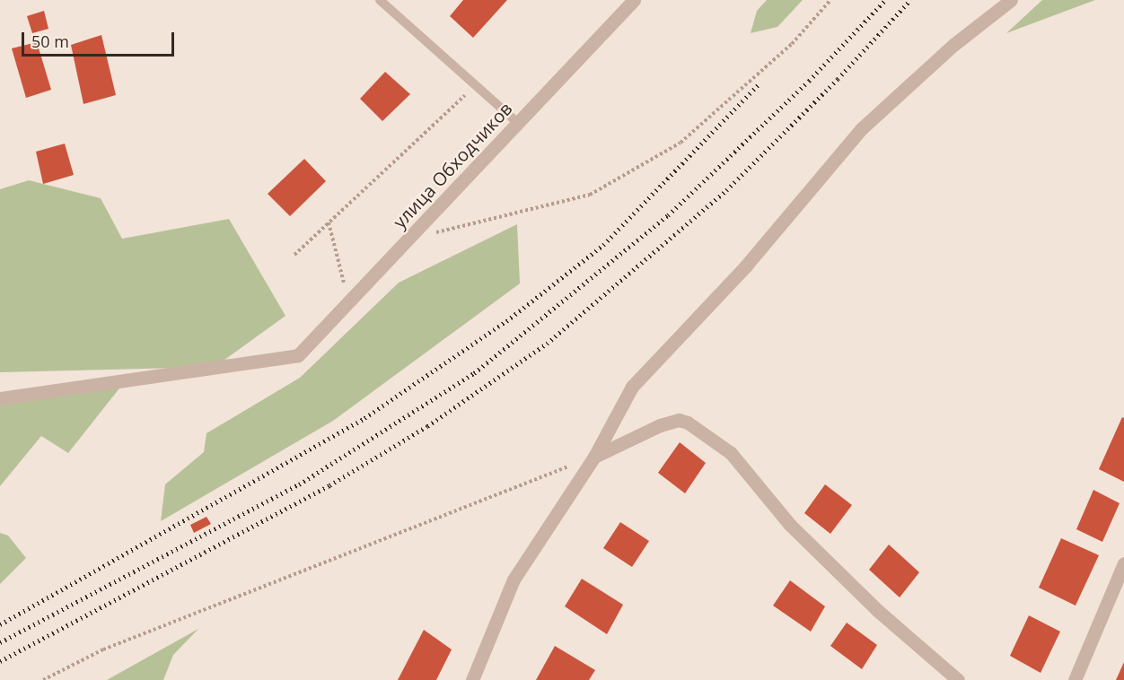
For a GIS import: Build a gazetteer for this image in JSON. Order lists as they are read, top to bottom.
{
  "streets": {
    "street": ["улица Обходчиков"]
  },
  "scale_bar": "50 m"
}
